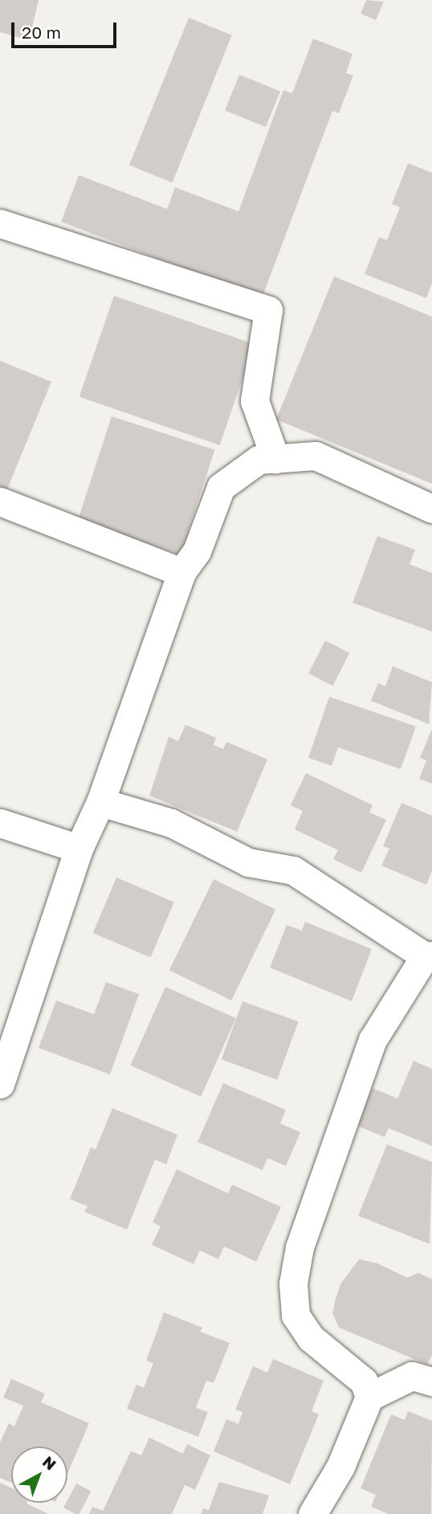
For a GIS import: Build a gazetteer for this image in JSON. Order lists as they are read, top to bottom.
{
  "scale_bar": "20 m",
  "north": "top right"
}
